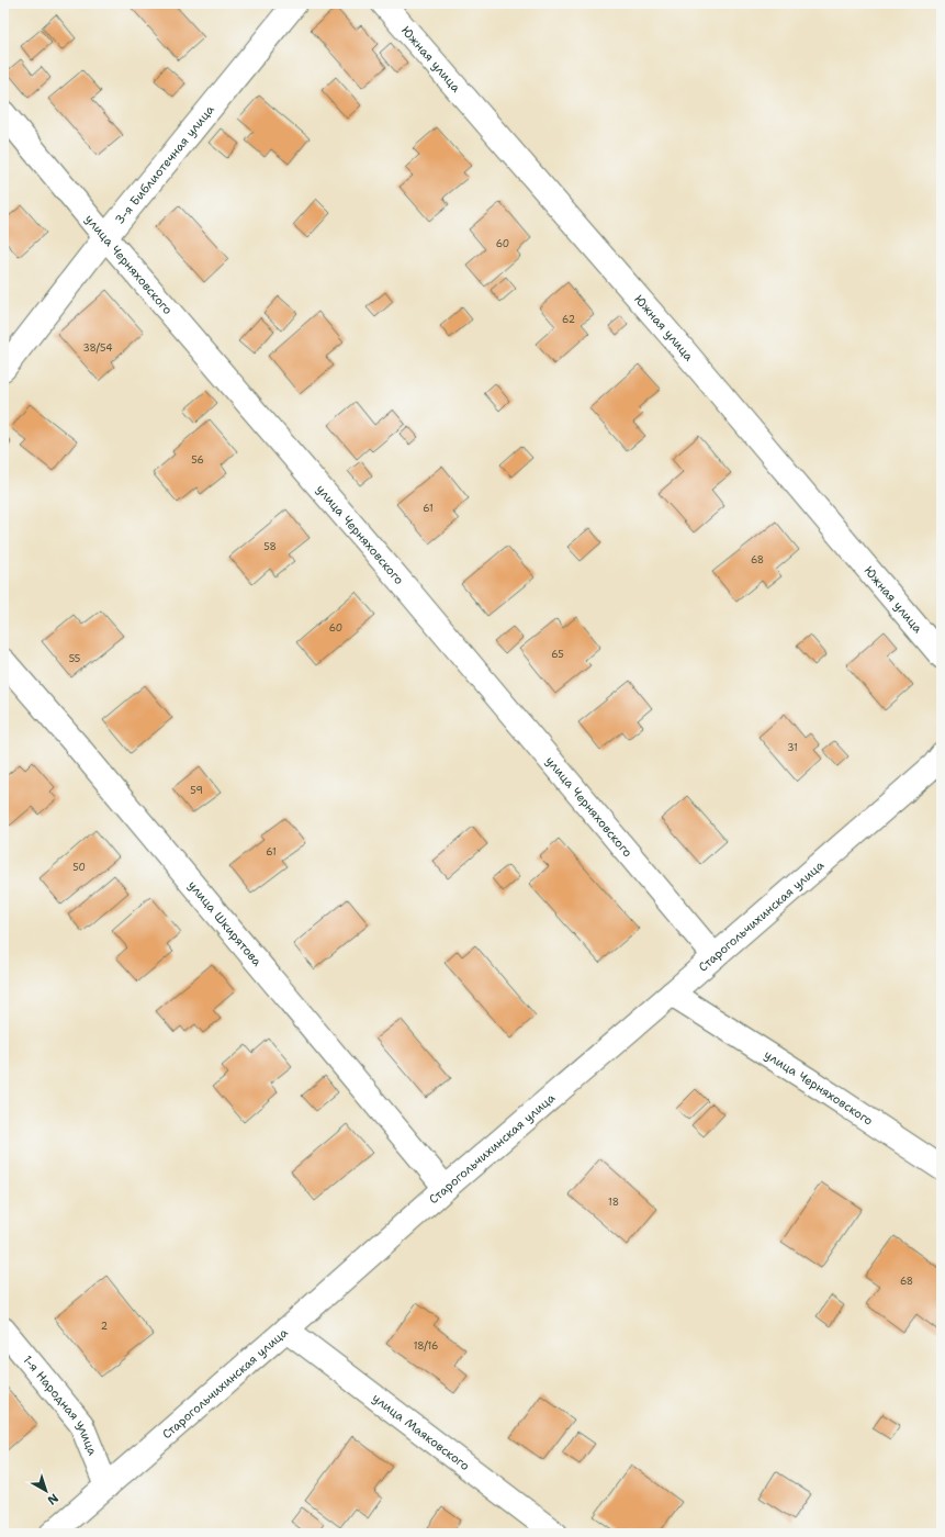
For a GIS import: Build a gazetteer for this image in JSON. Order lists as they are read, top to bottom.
{
  "streets": {
    "street": [
      "Южная улица",
      "3-я Библиотечная улица",
      "улица Черняховского",
      "Старогольчихинская улица",
      "улица Шкирятова",
      "1-я Народная улица",
      "улица Маяковского"
    ]
  },
  "crossings": [
    ["3-я Библиотечная улица", "улица Черняховского"],
    ["улица Черняховского", "Старогольчихинская улица"],
    ["Старогольчихинская улица", "улица Шкирятова"],
    ["Старогольчихинская улица", "1-я Народная улица"],
    ["Старогольчихинская улица", "улица Маяковского"]
  ],
  "house_numbers": [
    "60",
    "62",
    "38/54",
    "56",
    "61",
    "58",
    "68",
    "60",
    "65",
    "55",
    "31",
    "59",
    "61",
    "50",
    "18",
    "68",
    "2",
    "18/16"
  ],
  "north": "bottom right"
}
